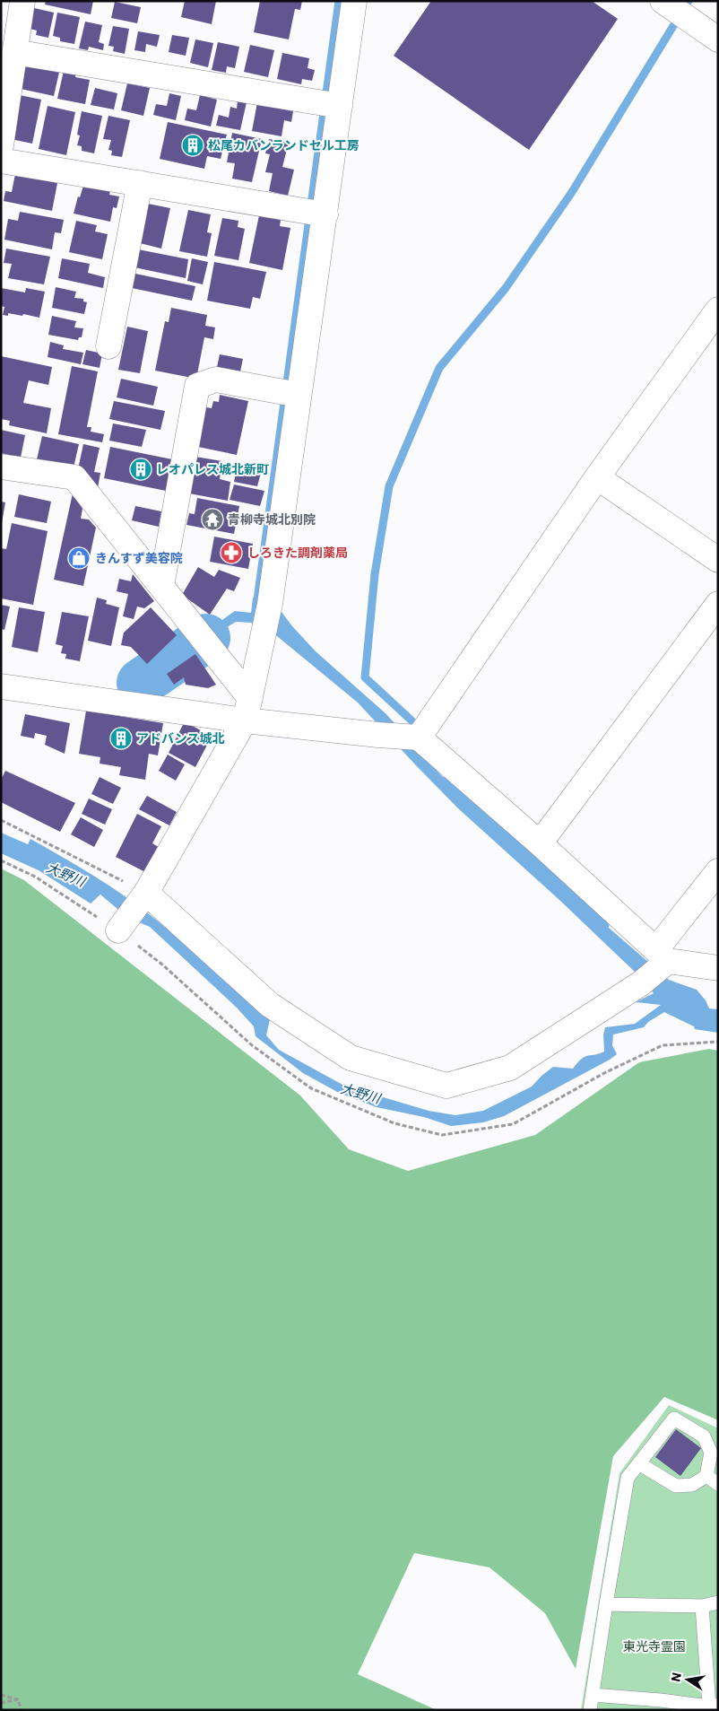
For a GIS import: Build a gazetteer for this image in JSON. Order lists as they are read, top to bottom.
{
  "water": ["大野川"],
  "parks": ["東光寺霊園"],
  "places": {
    "building": ["松尾カバンランドセル工房", "レオパレス城北新町", "アドバンス城北"],
    "temple": ["青柳寺城北別院"],
    "pharmacy": ["しろきた調剤薬局"],
    "shop": ["きんすず美容院"]
  },
  "north": "left"
}
